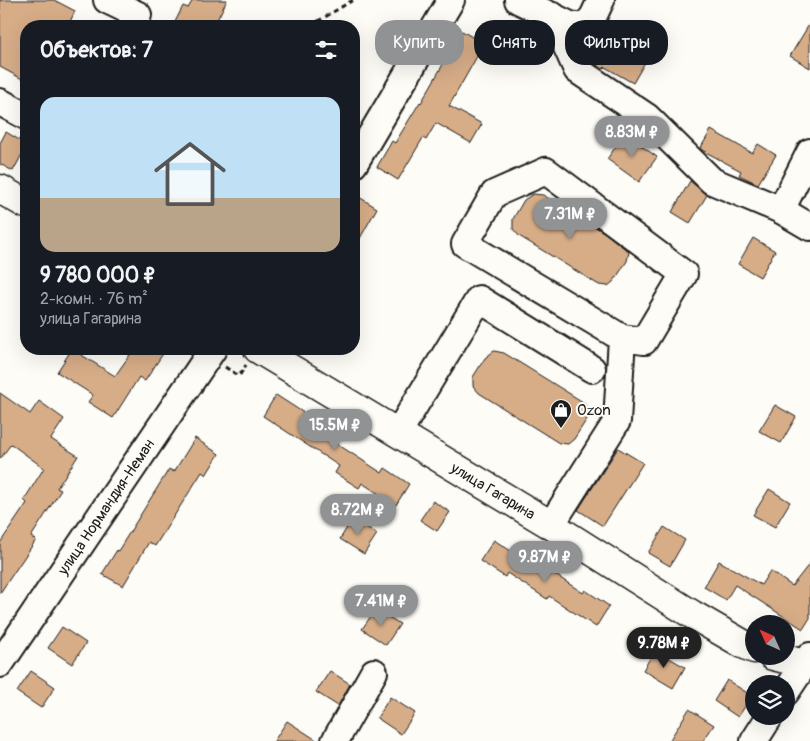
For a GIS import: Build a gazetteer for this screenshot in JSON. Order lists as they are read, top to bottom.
{
  "streets": {
    "main road": ["улица Гагарина"],
    "street": ["улица Нормандия-Неман"]
  },
  "places": {
    "shop": ["Ozon"]
  },
  "north": "top left",
  "page": {
    "chip": ["Купить", "Снять", "Фильтры"],
    "heading": "Объектов: 7",
    "list": [
      {
        "name": "9 780 000 ₽",
        "note": "2-комн. · 76 m² · улица Гагарина"
      }
    ],
    "price": [
      "8.83M ₽",
      "7.31M ₽",
      "15.5M ₽",
      "8.72M ₽",
      "9.87M ₽",
      "7.41M ₽",
      "9.78M ₽"
    ]
  }
}
